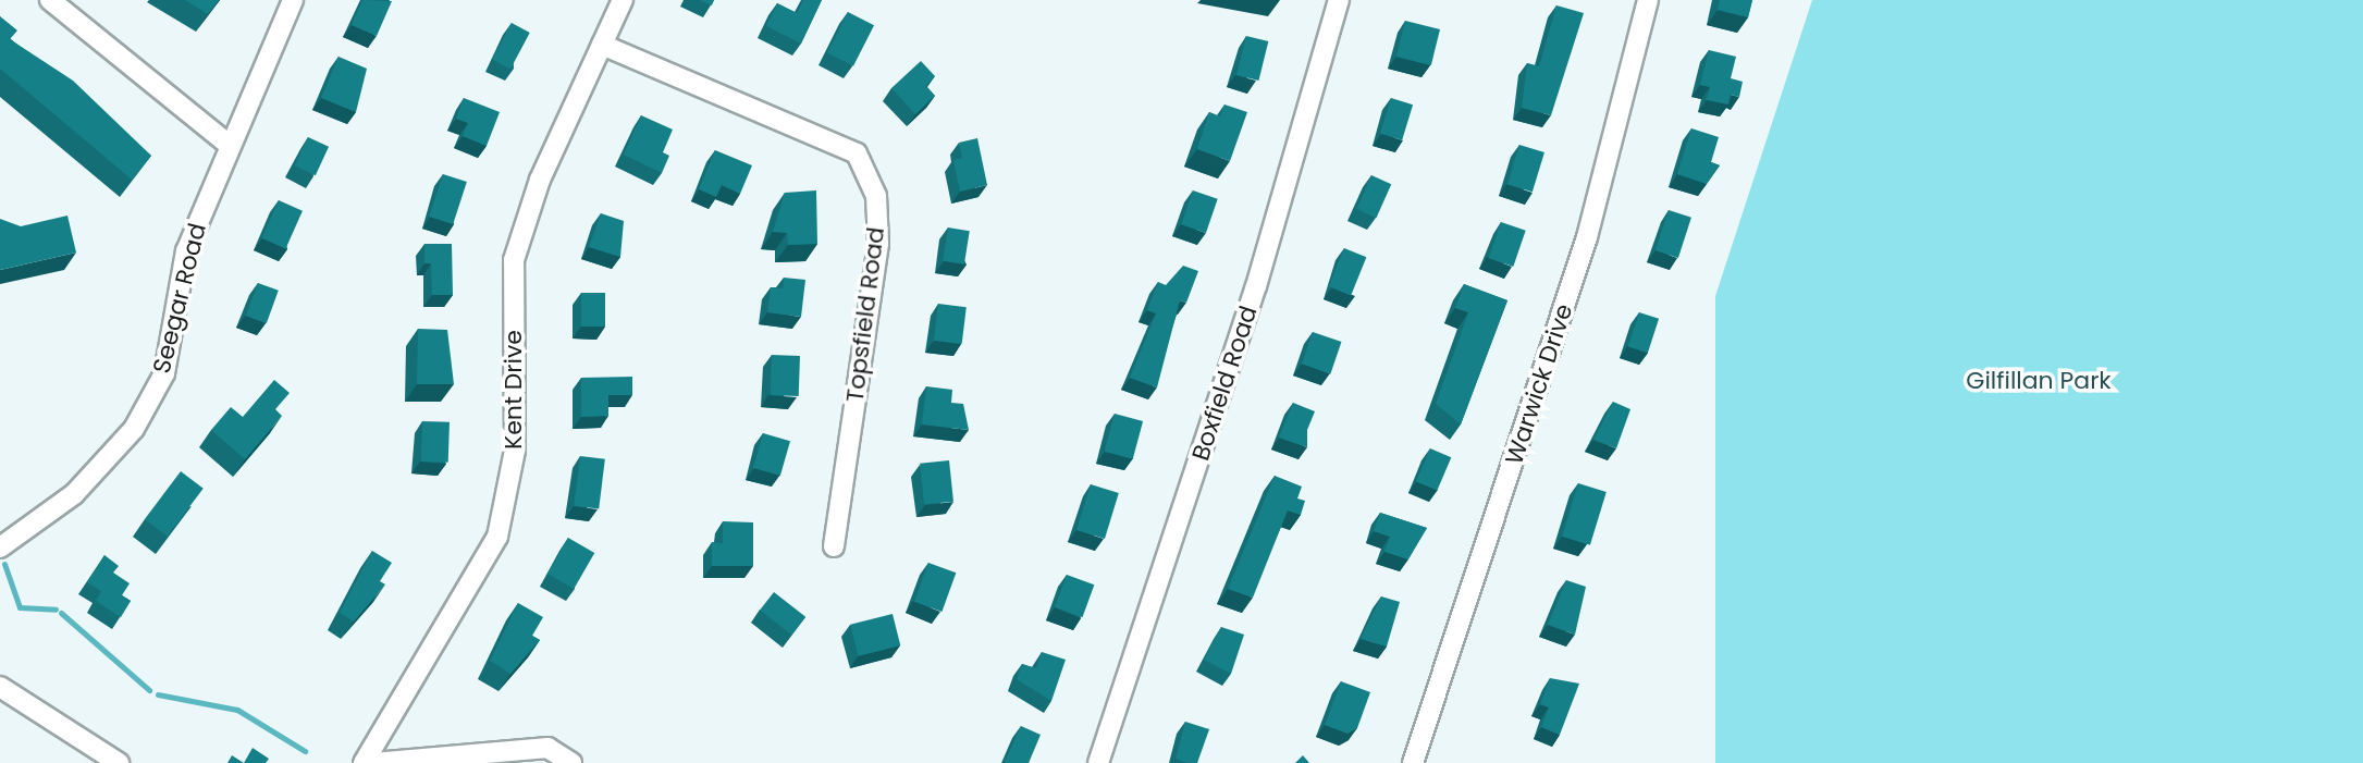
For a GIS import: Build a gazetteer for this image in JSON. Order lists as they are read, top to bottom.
{
  "streets": {
    "street": [
      "Seegar Road",
      "Topsfield Road",
      "Boxfield Road",
      "Warwick Drive",
      "Kent Drive"
    ]
  },
  "crossings": [
    ["Topsfield Road", "Kent Drive"]
  ],
  "parks": ["Gilfillan Park"]
}
